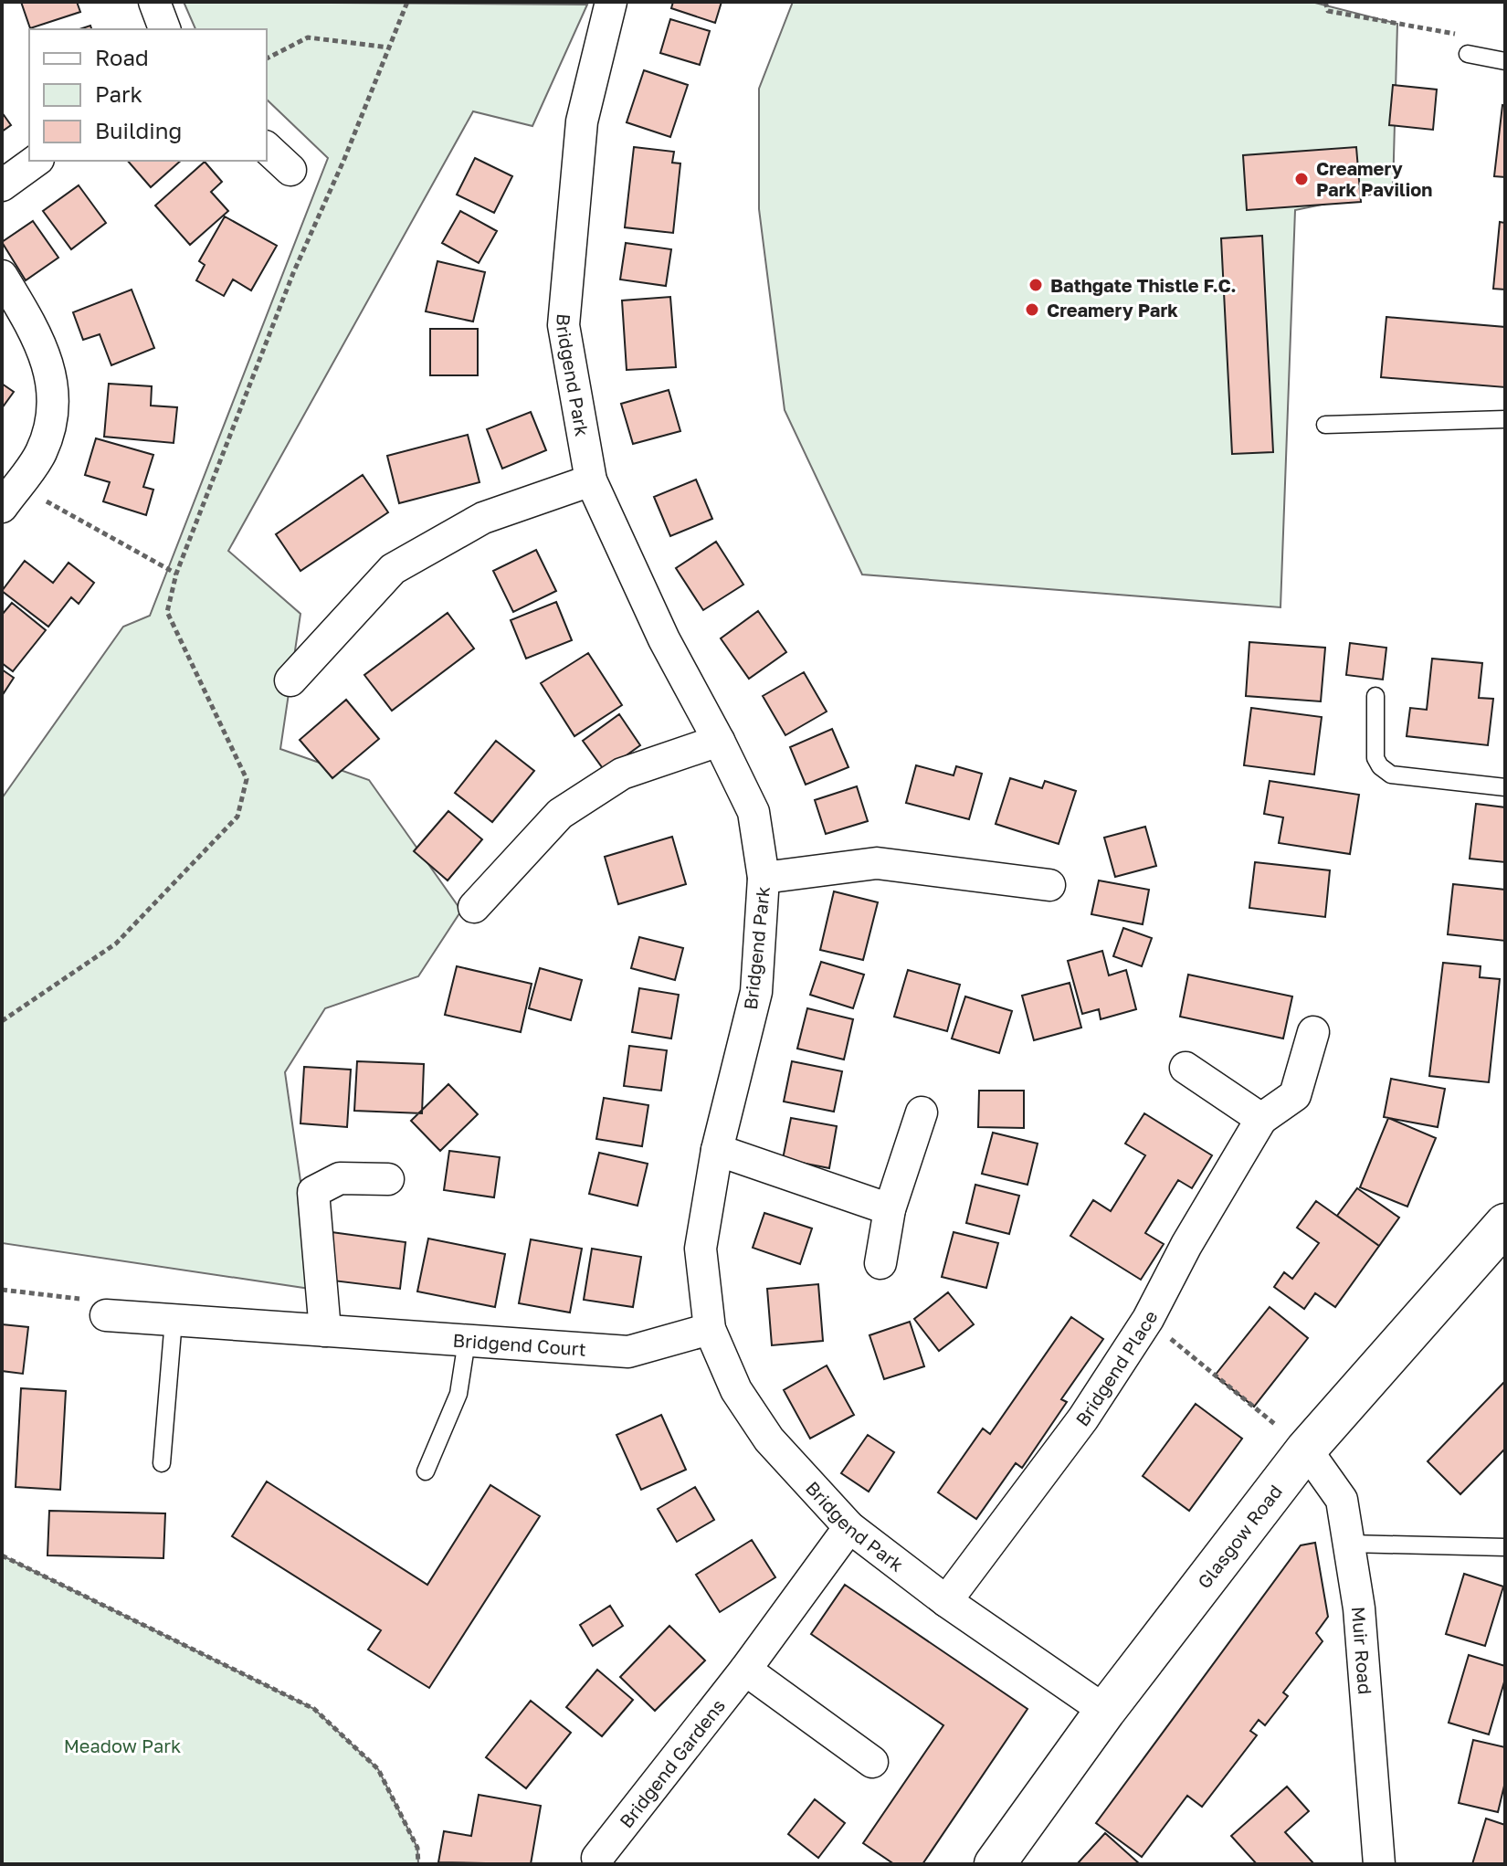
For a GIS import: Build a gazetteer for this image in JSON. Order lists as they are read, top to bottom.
{
  "streets": {
    "main road": ["Glasgow Road"],
    "street": [
      "Bridgend Park",
      "Bridgend Court",
      "Bridgend Place",
      "Muir Road",
      "Bridgend Gardens"
    ]
  },
  "crossings": [
    ["Bridgend Park", "Bridgend Court"],
    ["Bridgend Park", "Bridgend Place"],
    ["Bridgend Park", "Glasgow Road"],
    ["Bridgend Park", "Bridgend Gardens"],
    ["Glasgow Road", "Muir Road"]
  ],
  "parks": ["Meadow Park"],
  "places": ["Creamery Park Pavilion", "Bathgate Thistle F.C.", "Creamery Park"],
  "legend": ["Road", "Park", "Building"]
}
